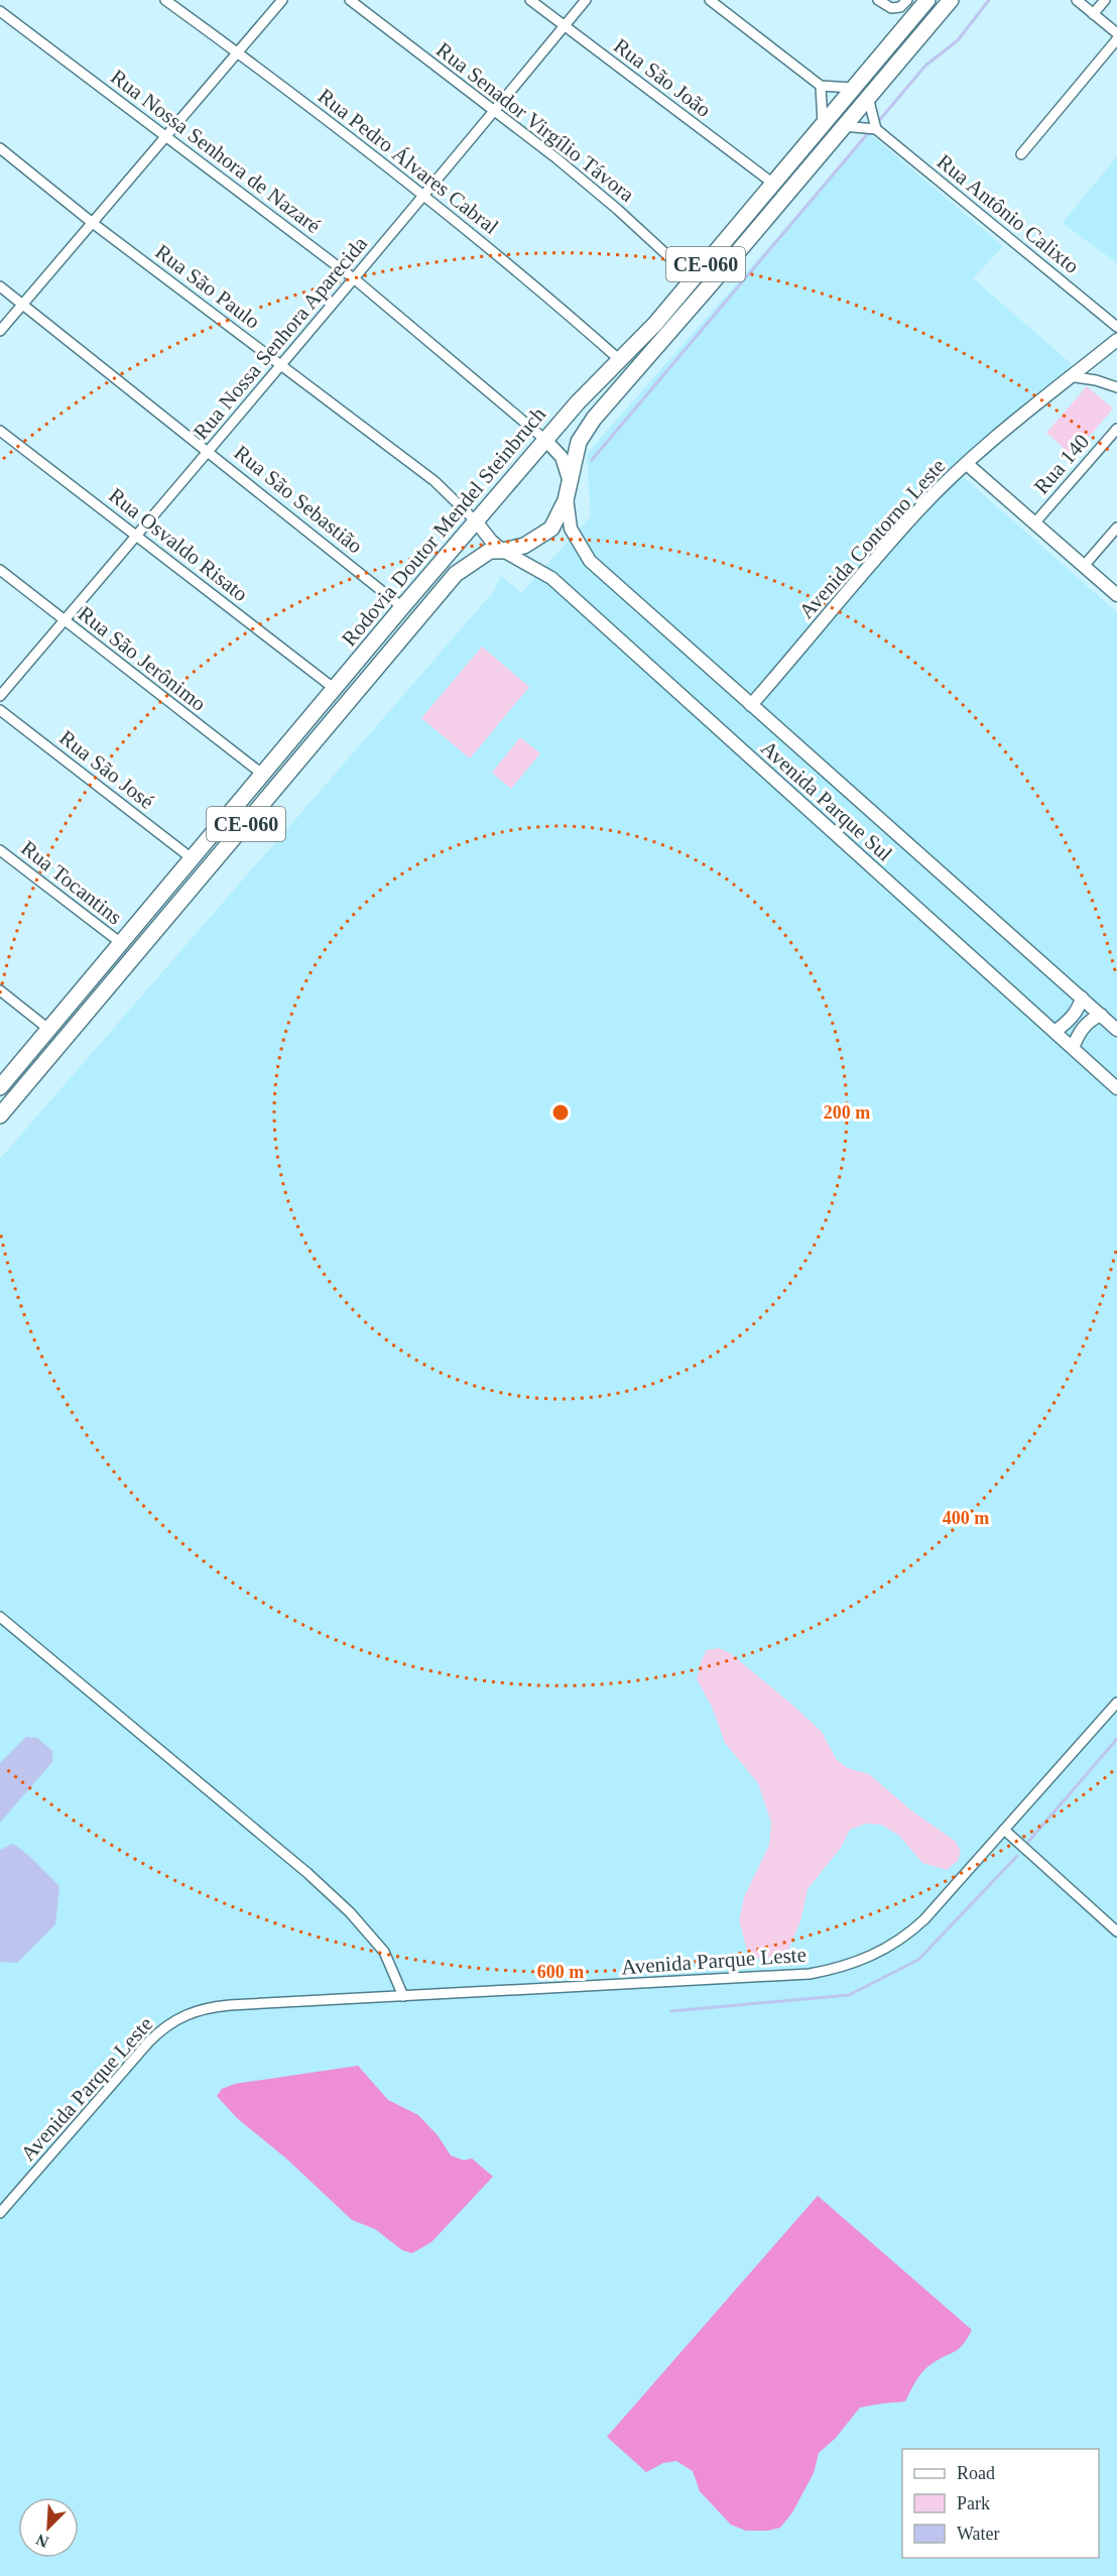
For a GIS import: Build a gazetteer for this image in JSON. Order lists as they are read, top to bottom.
{
  "streets": {
    "highway": ["CE-060", "Rodovia Doutor Mendel Steinbruch"],
    "street": [
      "Rua São João",
      "Rua Senador Virgílio Távora",
      "Rua Nossa Senhora de Nazaré",
      "Rua Pedro Álvares Cabral",
      "Rua Antônio Calixto",
      "Rua São Paulo",
      "Rua Nossa Senhora Aparecida",
      "Rua 140",
      "Rua São Sebastião",
      "Avenida Contorno Leste",
      "Rua Osvaldo Risato",
      "Rua São Jerônimo",
      "Rua São José",
      "Avenida Parque Sul",
      "Rua Tocantins",
      "Avenida Parque Leste"
    ]
  },
  "crossings": [
    ["Rua São João", "Rua Nossa Senhora Aparecida"],
    ["Rua São João", "Rodovia Doutor Mendel Steinbruch"],
    ["Rua Senador Virgílio Távora", "Rua Nossa Senhora Aparecida"],
    ["Rua Senador Virgílio Távora", "Rodovia Doutor Mendel Steinbruch"],
    ["Rua Nossa Senhora de Nazaré", "Rua Nossa Senhora Aparecida"],
    ["Rua Nossa Senhora de Nazaré", "Rodovia Doutor Mendel Steinbruch"],
    ["Rua Nossa Senhora de Nazaré", "Avenida Parque Sul"],
    ["Rua Pedro Álvares Cabral", "Rua Nossa Senhora Aparecida"],
    ["Rua Pedro Álvares Cabral", "Rodovia Doutor Mendel Steinbruch"],
    ["Rua São Paulo", "Rua Nossa Senhora Aparecida"],
    ["Rua São Paulo", "Rodovia Doutor Mendel Steinbruch"],
    ["Rua São Paulo", "Avenida Parque Sul"],
    ["Rua Nossa Senhora Aparecida", "Rua São Sebastião"],
    ["Rua Nossa Senhora Aparecida", "Rua Osvaldo Risato"],
    ["Rua Nossa Senhora Aparecida", "Rua São Jerônimo"],
    ["Rua São Sebastião", "Rodovia Doutor Mendel Steinbruch"],
    ["Rodovia Doutor Mendel Steinbruch", "Rua Osvaldo Risato"],
    ["Rodovia Doutor Mendel Steinbruch", "Rua São Jerônimo"],
    ["Rodovia Doutor Mendel Steinbruch", "Rua São José"],
    ["Rodovia Doutor Mendel Steinbruch", "Avenida Parque Sul"],
    ["Rodovia Doutor Mendel Steinbruch", "Rua Tocantins"],
    ["Avenida Contorno Leste", "Avenida Parque Sul"]
  ],
  "legend": ["Road", "Park", "Water"],
  "north": "bottom left",
  "rings": ["200 m", "400 m", "600 m"]
}
